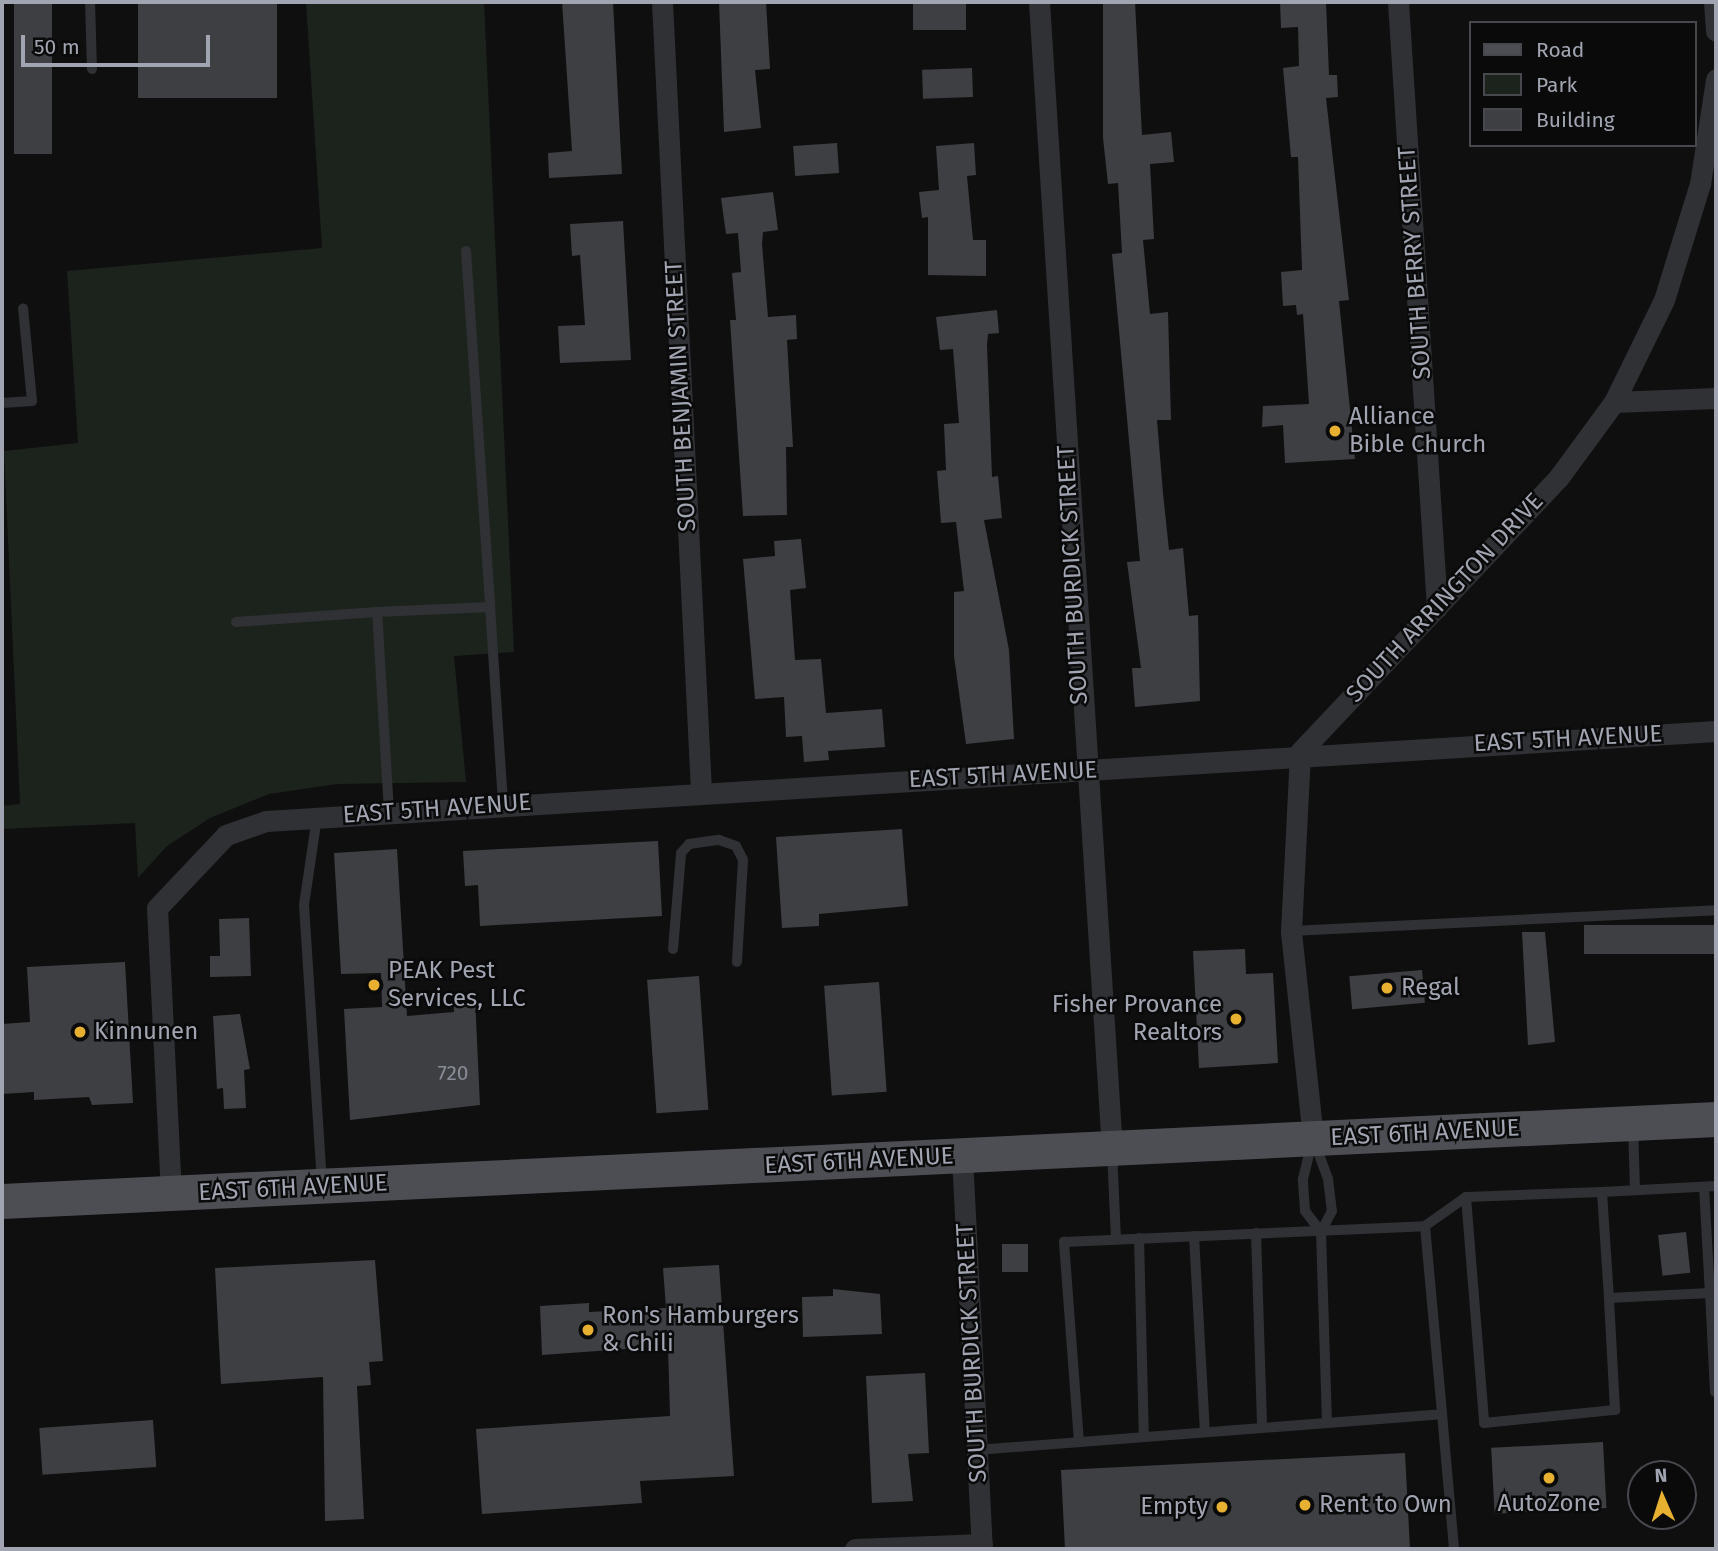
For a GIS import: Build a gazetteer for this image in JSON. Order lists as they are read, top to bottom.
{
  "streets": {
    "main road": ["EAST 6TH AVENUE"],
    "street": [
      "SOUTH BERRY STREET",
      "SOUTH BENJAMIN STREET",
      "SOUTH BURDICK STREET",
      "SOUTH ARRINGTON DRIVE",
      "EAST 5TH AVENUE"
    ]
  },
  "crossings": [
    ["SOUTH BERRY STREET", "SOUTH ARRINGTON DRIVE"],
    ["SOUTH BENJAMIN STREET", "EAST 5TH AVENUE"],
    ["SOUTH BURDICK STREET", "EAST 5TH AVENUE"],
    ["SOUTH BURDICK STREET", "EAST 6TH AVENUE"],
    ["SOUTH ARRINGTON DRIVE", "EAST 5TH AVENUE"],
    ["EAST 5TH AVENUE", "EAST 6TH AVENUE"]
  ],
  "places": [
    "Alliance Bible Church",
    "PEAK Pest Services, LLC",
    "Regal",
    "Fisher Provance Realtors",
    "Kinnunen",
    "Ron's Hamburgers & Chili",
    "AutoZone",
    "Rent to Own",
    "Empty"
  ],
  "house_numbers": ["720"],
  "legend": ["Road", "Park", "Building"],
  "scale_bar": "50 m",
  "north": "top"
}
